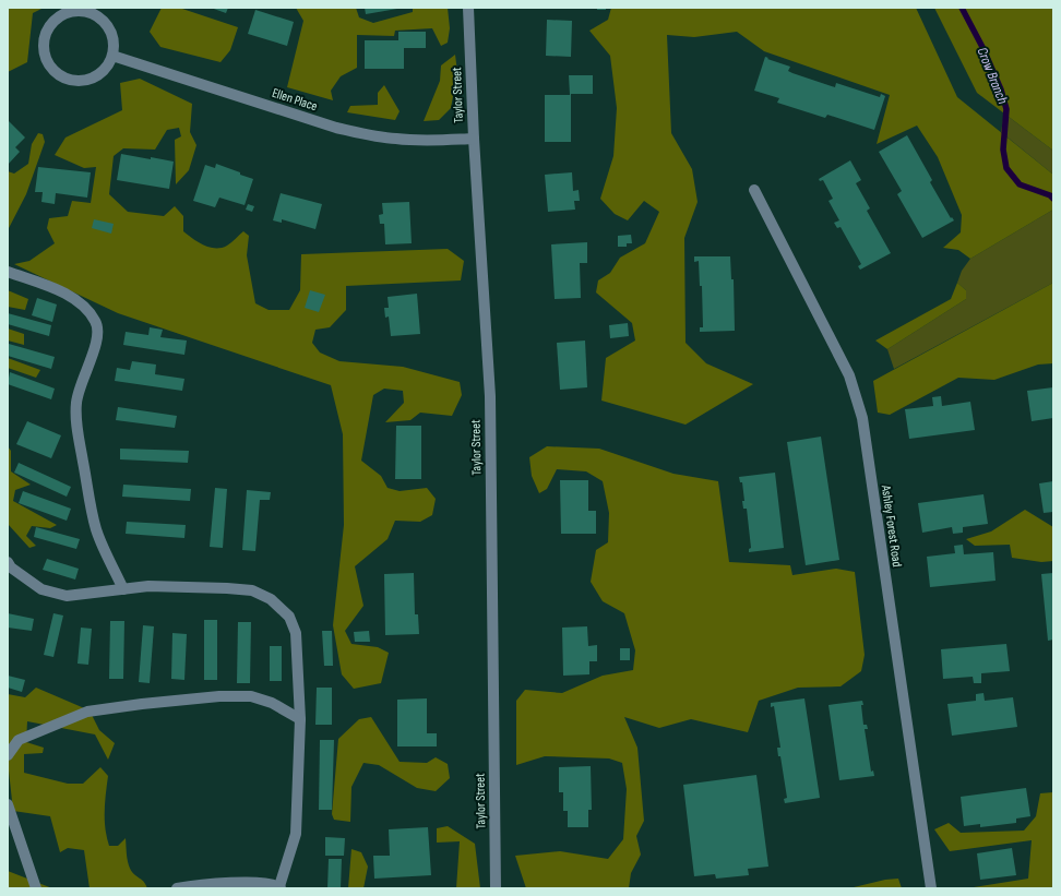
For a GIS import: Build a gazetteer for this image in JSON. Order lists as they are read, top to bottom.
{
  "streets": {
    "street": ["Taylor Street", "Ellen Place", "Ashley Forest Road"]
  },
  "crossings": [
    ["Taylor Street", "Ellen Place"]
  ],
  "water": ["Crow Branch"]
}
